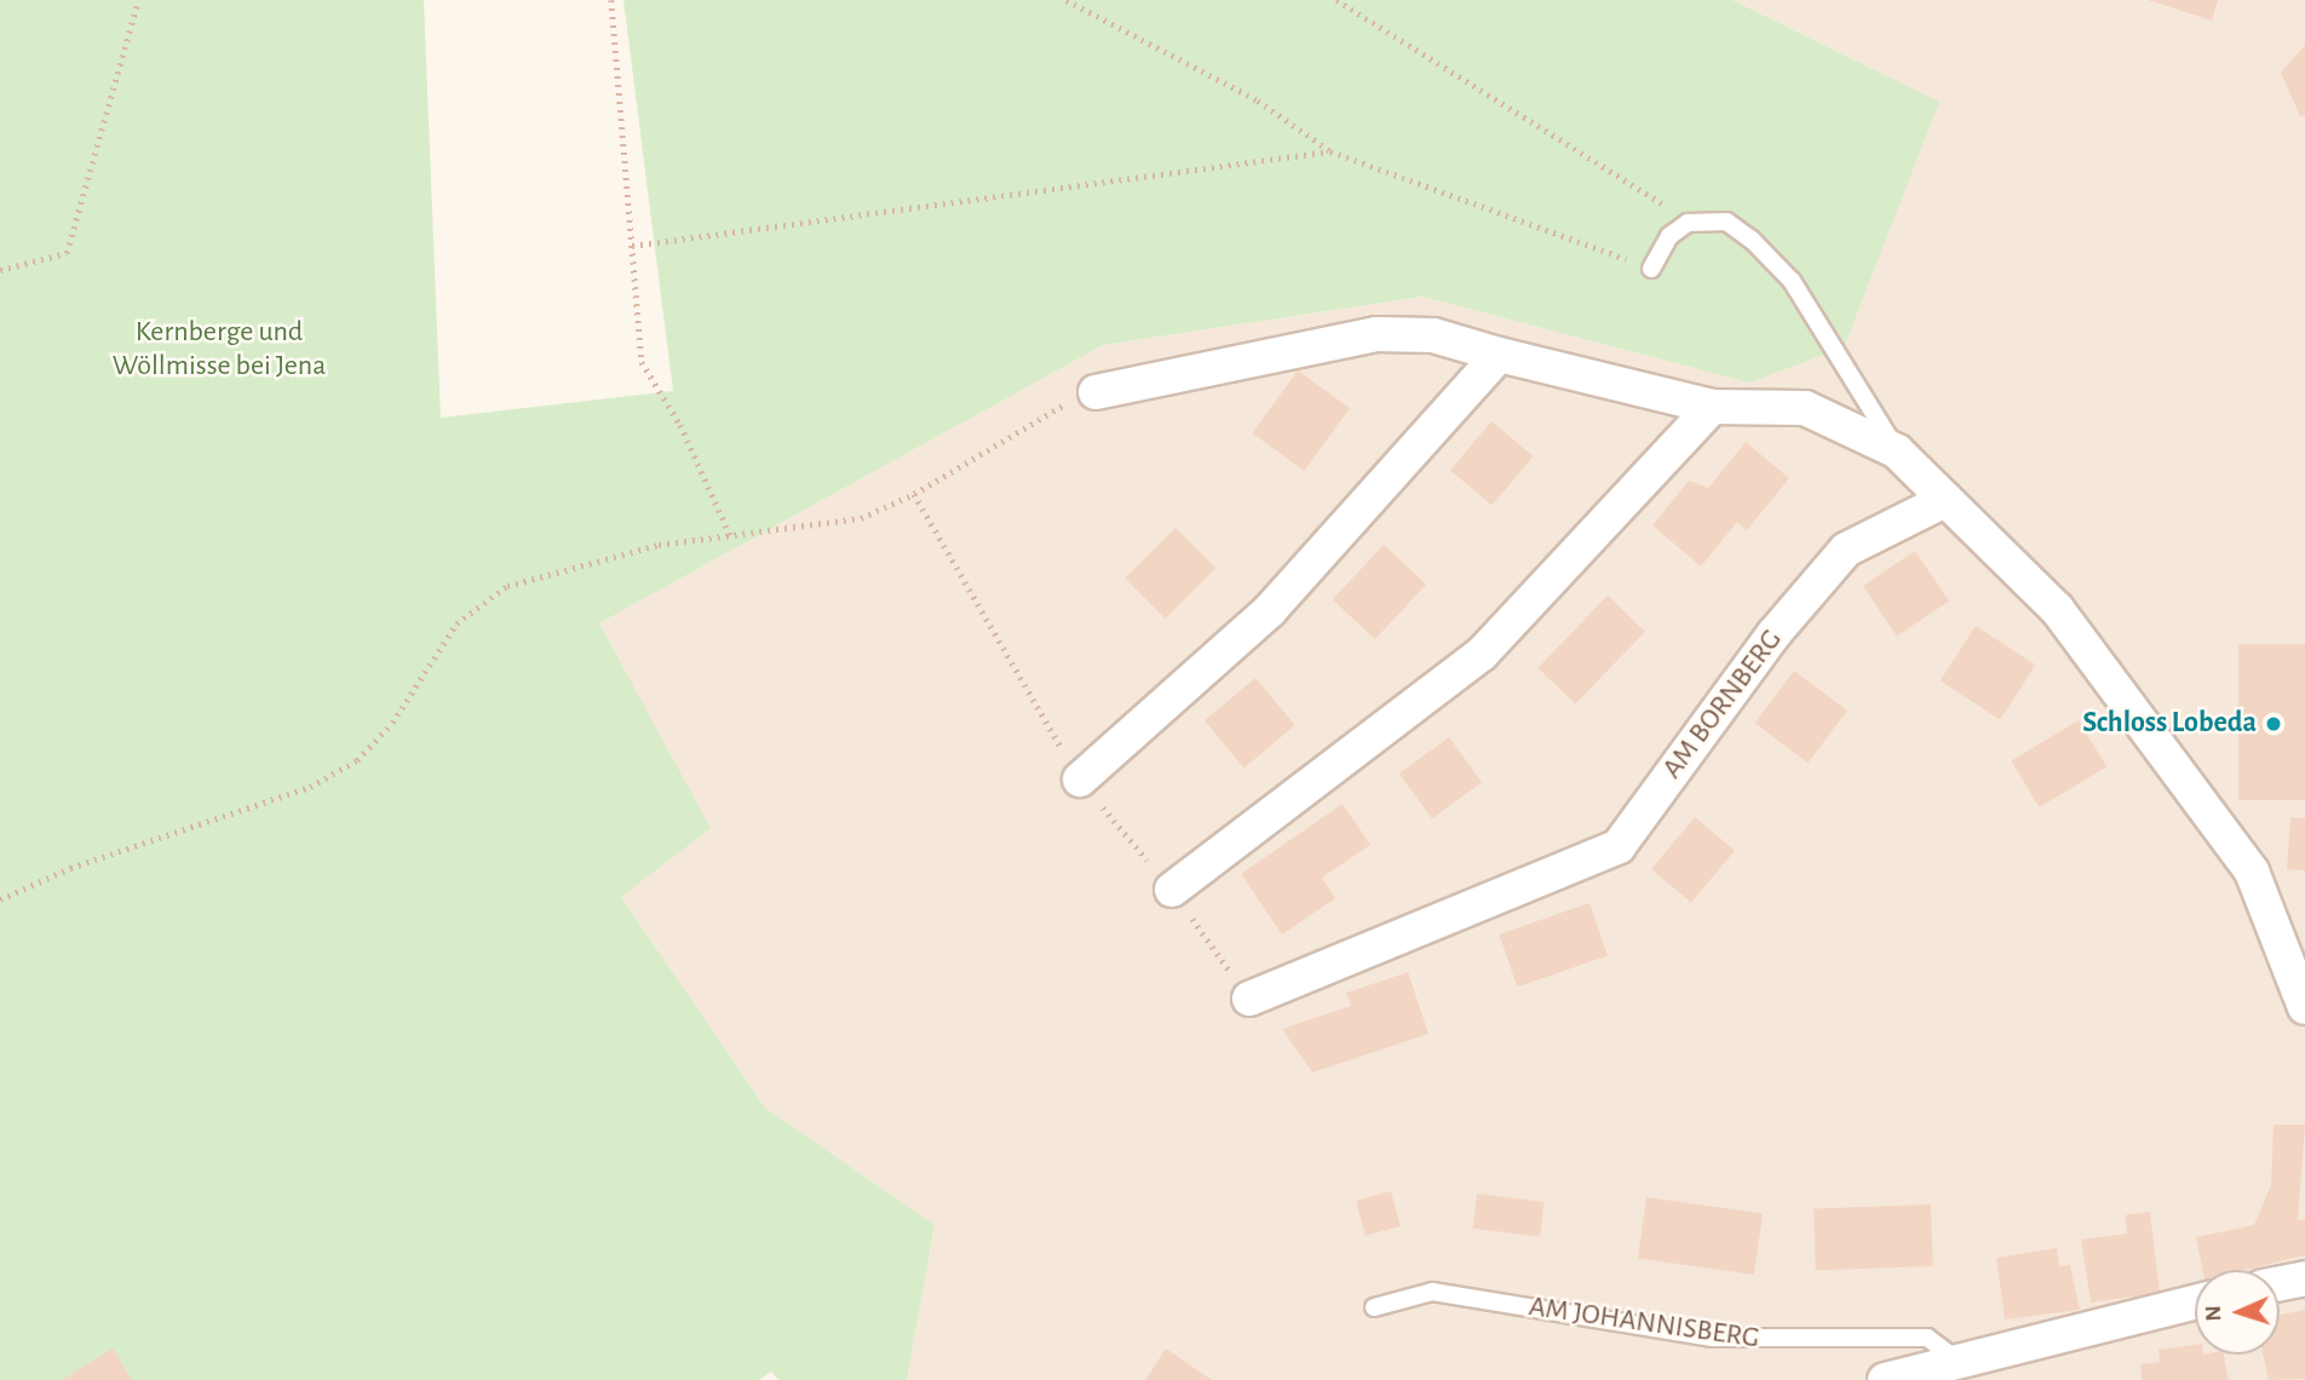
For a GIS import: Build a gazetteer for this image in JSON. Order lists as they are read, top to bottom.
{
  "streets": {
    "street": ["AM BORNBERG"],
    "lane": ["AM JOHANNISBERG"]
  },
  "parks": ["Kernberge und Wöllmisse bei Jena"],
  "places": ["Schloss Lobeda"],
  "north": "left"
}
